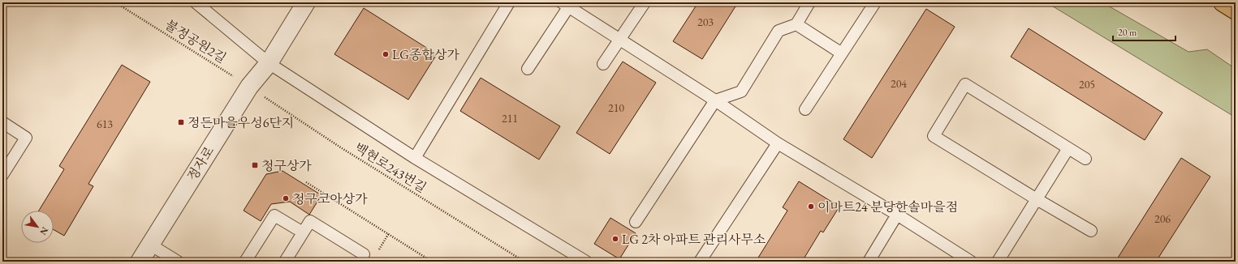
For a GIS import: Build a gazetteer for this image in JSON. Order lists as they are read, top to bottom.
{
  "streets": {
    "street": ["정자로"],
    "path": ["불정공원2길", "백현로243번길"]
  },
  "crossings": [
    ["불정공원2길", "정자로"],
    ["불정공원2길", "백현로243번길"],
    ["정자로", "백현로243번길"]
  ],
  "places": {
    "other": [
      "LG종합상가",
      "청구코아상가",
      "이마트24 분당한솔마을점",
      "LG 2차 아파트 관리사무소"
    ],
    "transit": ["정든마을우성6단지", "청구상가"]
  },
  "house_numbers": [
    "203",
    "204",
    "205",
    "210",
    "211",
    "613",
    "206"
  ],
  "scale_bar": "20 m",
  "north": "bottom right"
}
